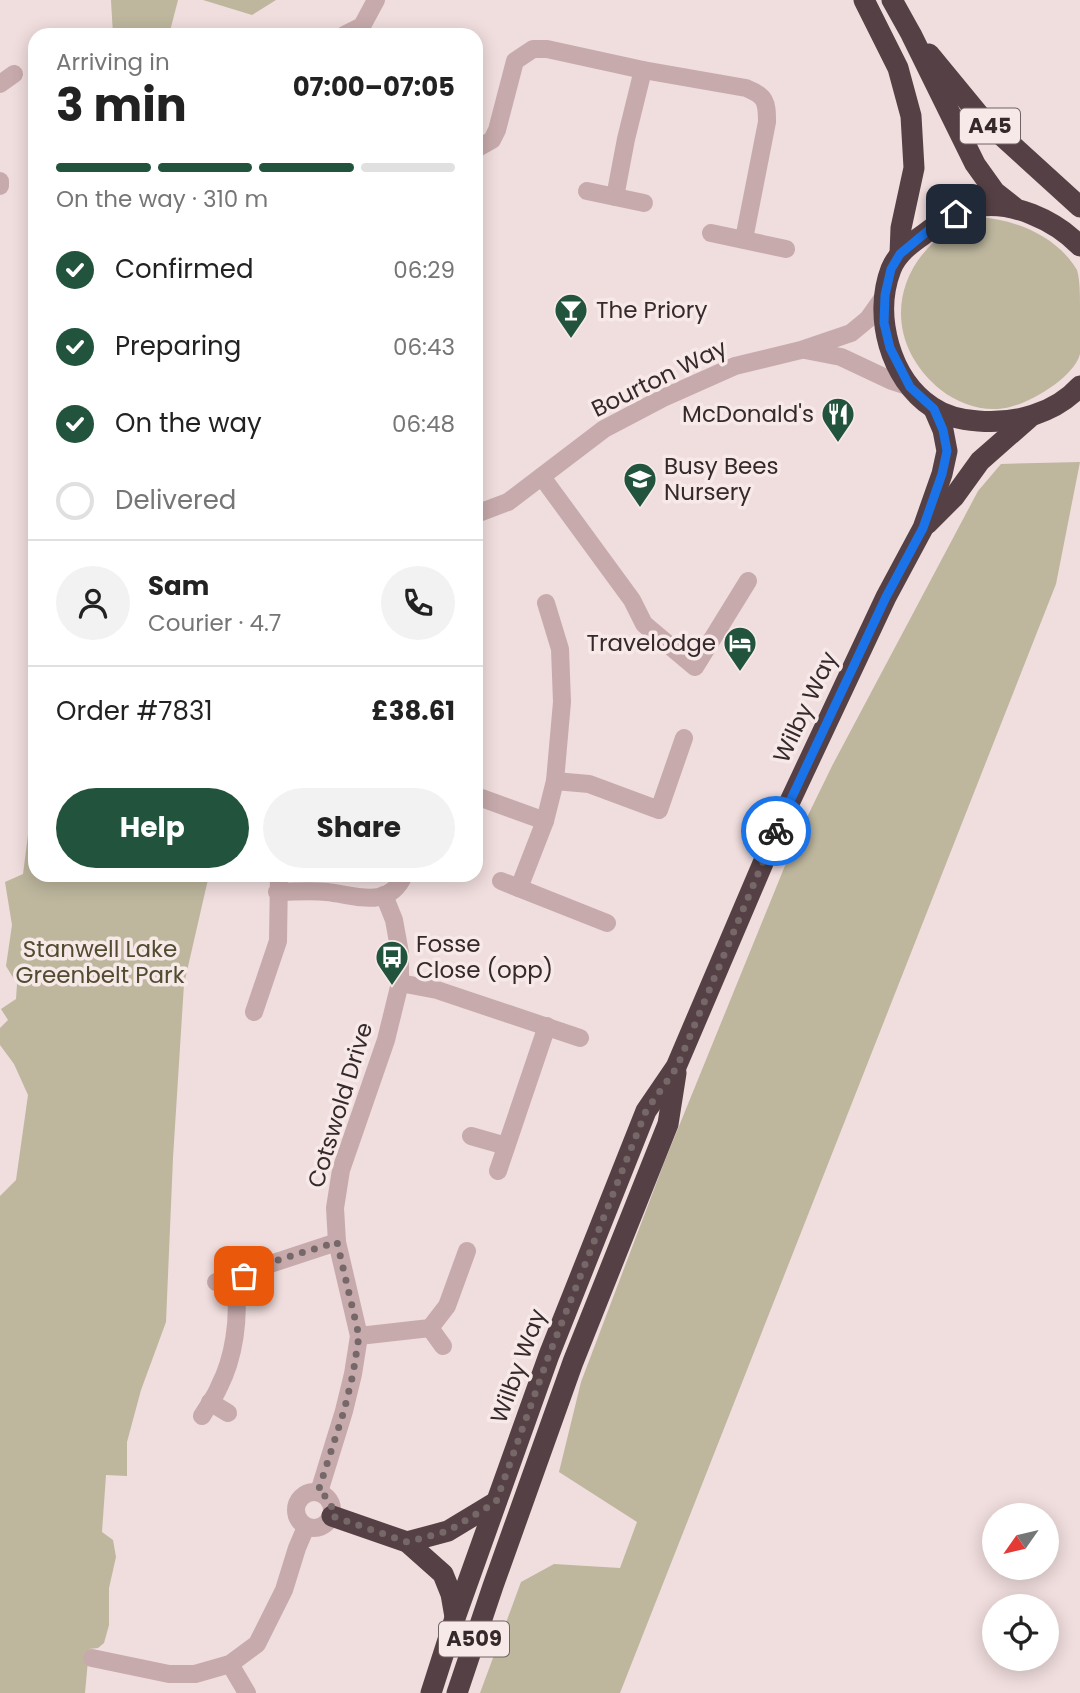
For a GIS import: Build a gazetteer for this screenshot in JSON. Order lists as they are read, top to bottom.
{
  "streets": {
    "highway": ["A45", "Wilby Way", "A509"],
    "street": ["Bourton Way", "Cotswold Drive"]
  },
  "parks": ["Stanwell Lake Greenbelt Park"],
  "places": {
    "bar": ["The Priory"],
    "restaurant": ["McDonald's"],
    "school or university": ["Busy Bees Nursery"],
    "hotel": ["Travelodge"],
    "bus stop": ["Fosse Close (opp)"]
  },
  "north": "bottom left",
  "page": {
    "heading": ["3 min", "Arriving in", "07:00–07:05"],
    "panel": [
      "Sam",
      "Courier · 4.7",
      "Order #7831",
      "£38.61"
    ],
    "bar": "On the way · 310 m",
    "list": [
      ["Confirmed", "06:29"],
      ["Preparing", "06:43"],
      ["On the way", "06:48"],
      "Delivered"
    ],
    "buttons": ["Help", "Share"]
  }
}
